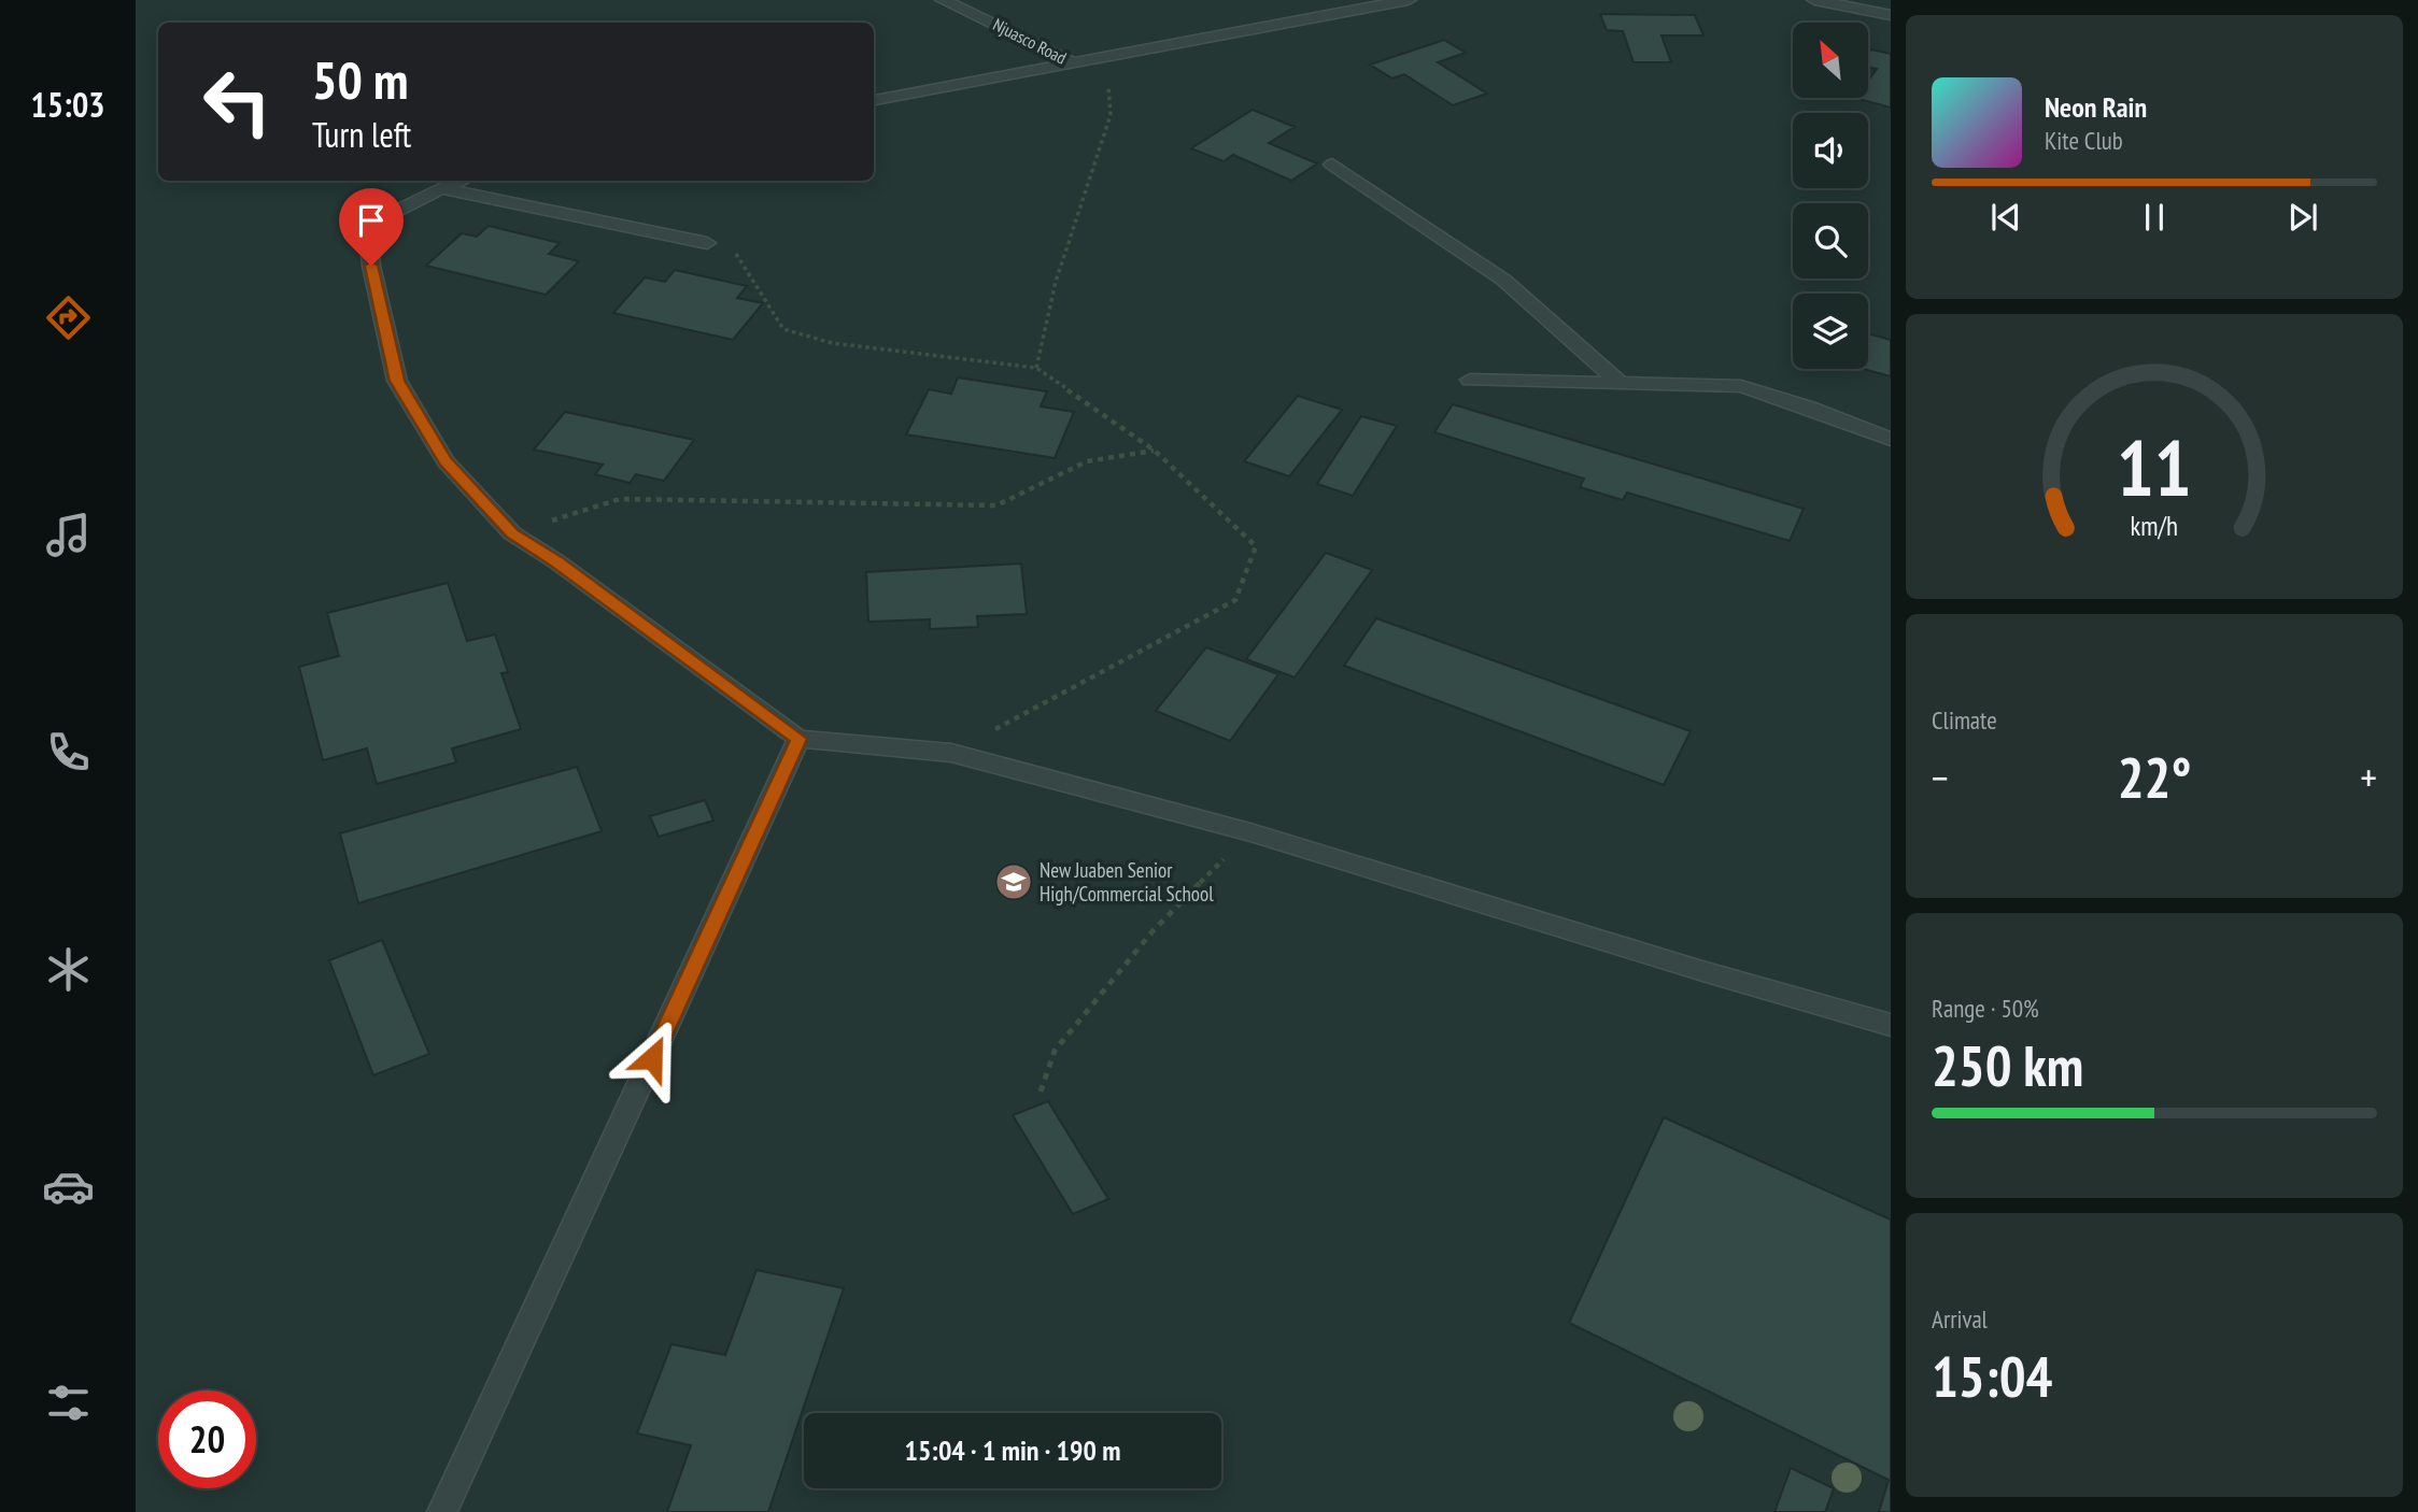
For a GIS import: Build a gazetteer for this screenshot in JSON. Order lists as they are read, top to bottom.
{
  "streets": {
    "lane": ["Njuasco Road"]
  },
  "places": {
    "school or university": ["New Juaben Senior High/Commercial School"]
  },
  "north": "top left",
  "page": {
    "tabs": "15:03",
    "turn": ["50 m", "Turn left"],
    "song": ["Neon Rain", "Kite Club"],
    "tile": [
      "Climate",
      ["Range · 50%", "250 km"],
      ["Arrival", "15:04"]
    ],
    "heat": ["−", "22°", "+"],
    "limit": "20",
    "trip": "15:04 · 1 min · 190 m",
    "gauge": ["11", "km/h"]
  }
}
